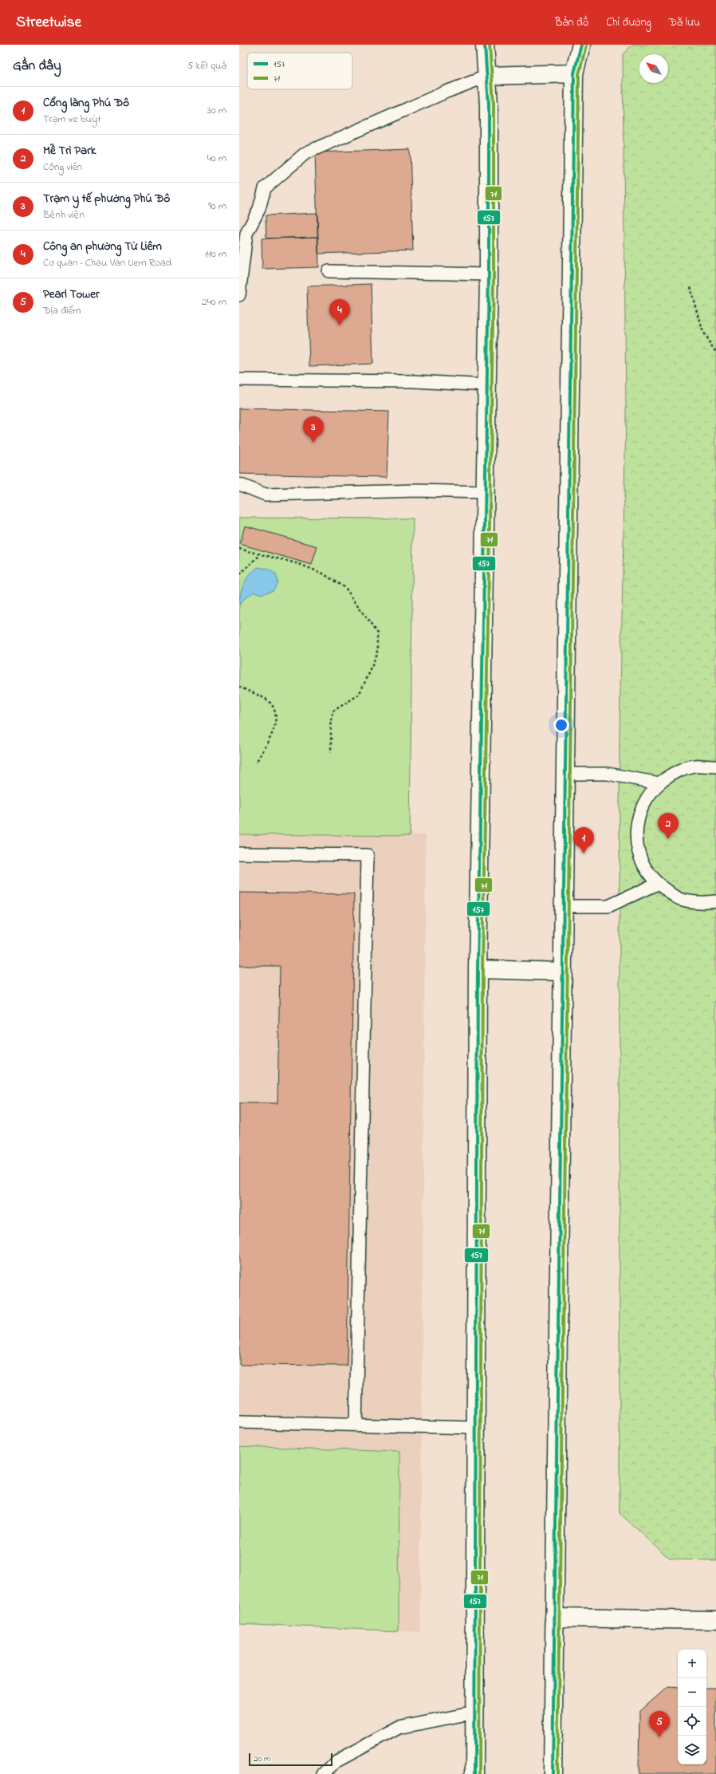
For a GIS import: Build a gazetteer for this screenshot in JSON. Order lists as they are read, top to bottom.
{
  "lines": ["transit line 157", "transit line 71"],
  "legend": ["157", "71"],
  "scale_bar": "20 m",
  "north": "top left",
  "page": {
    "header": "Streetwise",
    "nav": ["Bản đồ", "Chỉ đường", "Đã lưu"],
    "heading": ["Gần đây", "5 kết quả"],
    "list": [
      {
        "mark": "1",
        "name": "Cổng làng Phú Đô",
        "note": "Trạm xe buýt",
        "value": "30 m"
      },
      {
        "mark": "2",
        "name": "Mễ Trì Park",
        "note": "Công viên",
        "value": "40 m"
      },
      {
        "mark": "3",
        "name": "Trạm y tế phường Phú Đô",
        "note": "Bệnh viện",
        "value": "90 m"
      },
      {
        "mark": "4",
        "name": "Công an phường Từ Liêm",
        "note": "Cơ quan · Chau Van Liem Road",
        "value": "110 m"
      },
      {
        "mark": "5",
        "name": "Pearl Tower",
        "note": "Địa điểm",
        "value": "240 m"
      }
    ],
    "pins": [
      "4",
      "3",
      "2",
      "1",
      "5"
    ],
    "map_buttons": ["+", "−"],
    "scale": "20 m"
  }
}
